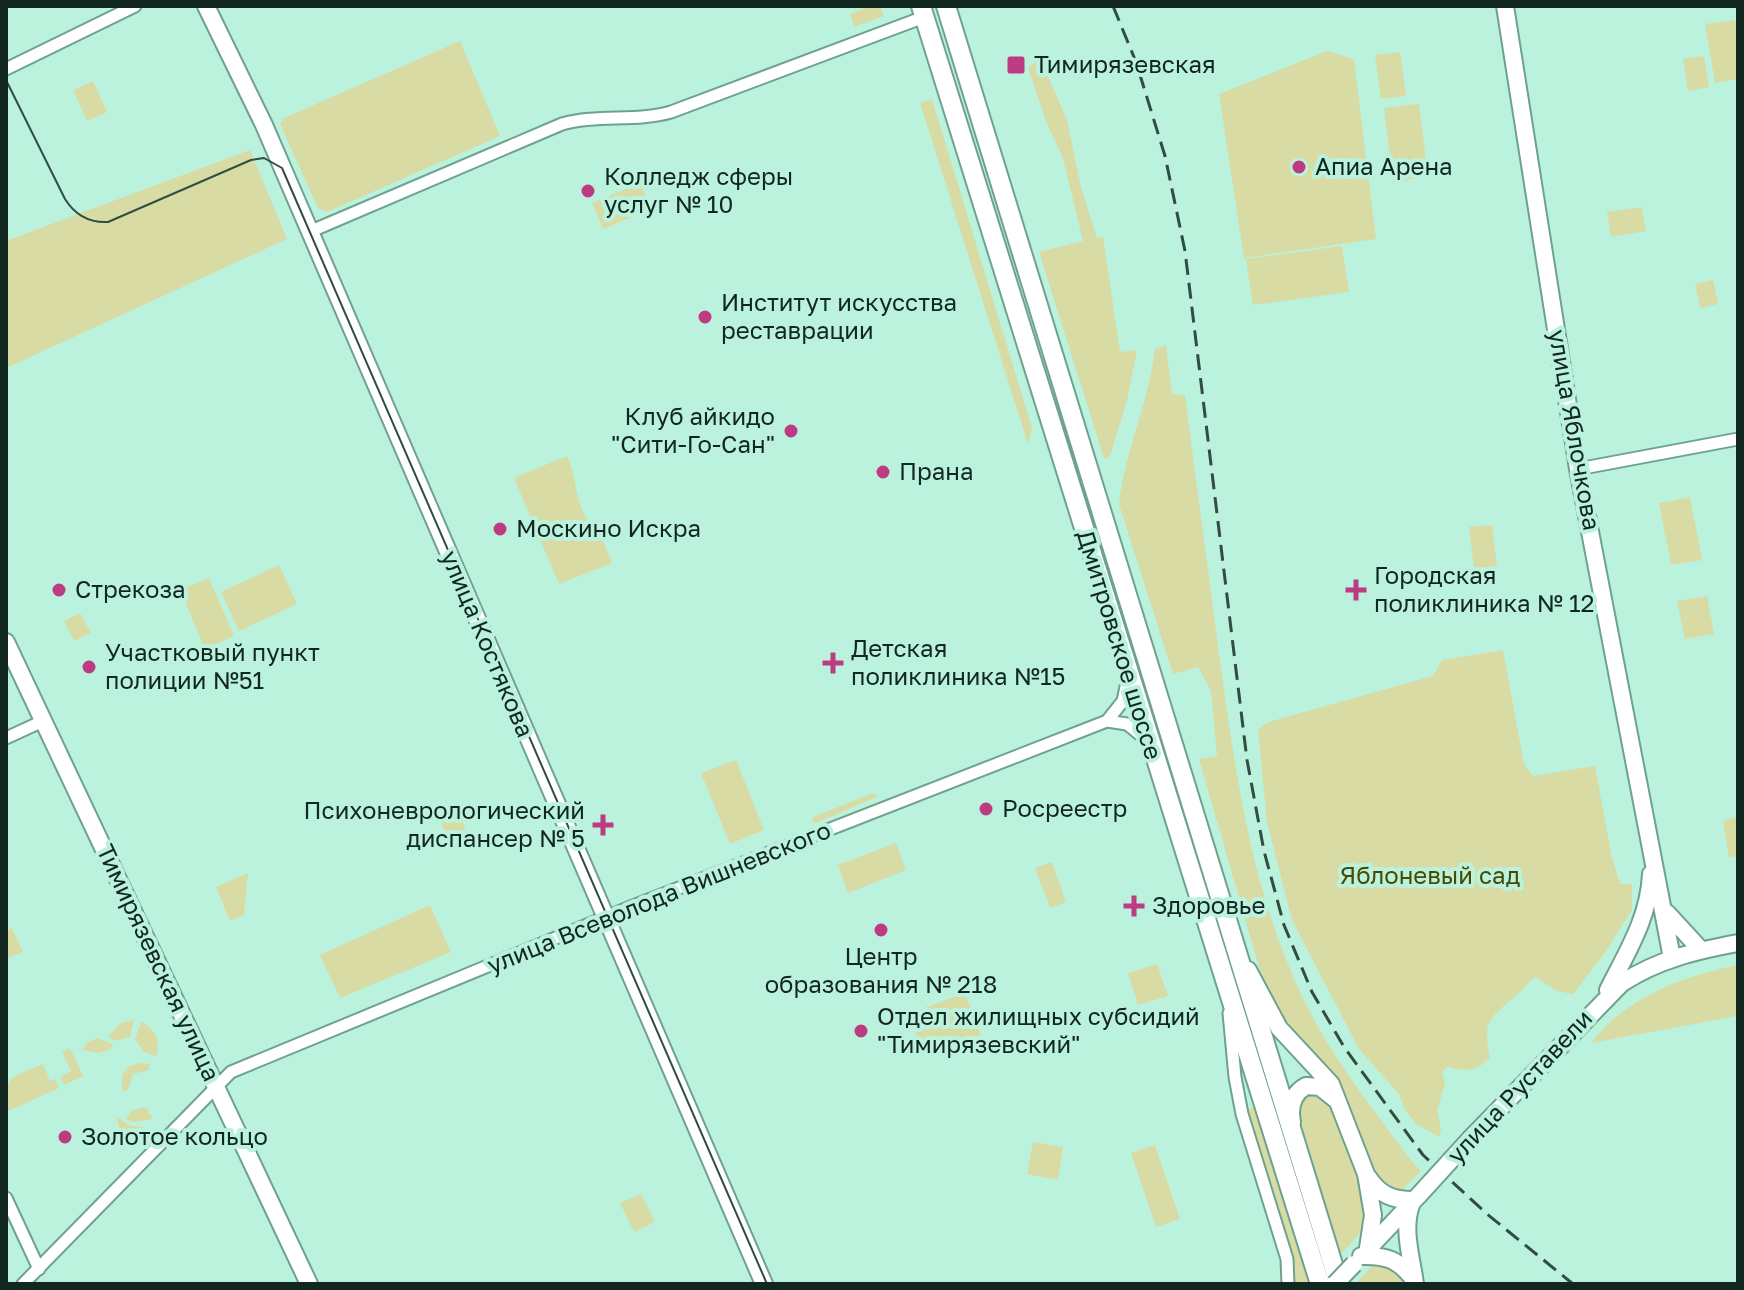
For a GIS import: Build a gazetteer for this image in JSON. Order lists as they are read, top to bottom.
{
  "streets": {
    "main road": ["Дмитровское шоссе"],
    "street": [
      "улица Яблочкова",
      "улица Костякова",
      "улица Всеволода Вишневского",
      "Тимирязевская улица",
      "улица Руставели"
    ]
  },
  "crossings": [
    ["улица Костякова", "улица Всеволода Вишневского"],
    ["Дмитровское шоссе", "улица Руставели"],
    ["улица Всеволода Вишневского", "Тимирязевская улица"]
  ],
  "parks": ["Яблоневый сад"],
  "places": {
    "transit": ["Тимирязевская"],
    "other": [
      "Апиа Арена",
      "Колледж сферы услуг № 10",
      "Институт искусства реставрации",
      "Клуб айкидо \"Сити-Го-Сан\"",
      "Прана",
      "Москино Искра",
      "Стрекоза",
      "Участковый пункт полиции №51",
      "Росреестр",
      "Центр образования № 218",
      "Отдел жилищных субсидий \"Тимирязевский\"",
      "Золотое кольцо"
    ],
    "health": [
      "Городская поликлиника № 12",
      "Детская поликлиника №15",
      "Психоневрологический диспансер № 5",
      "Здоровье"
    ]
  }
}
